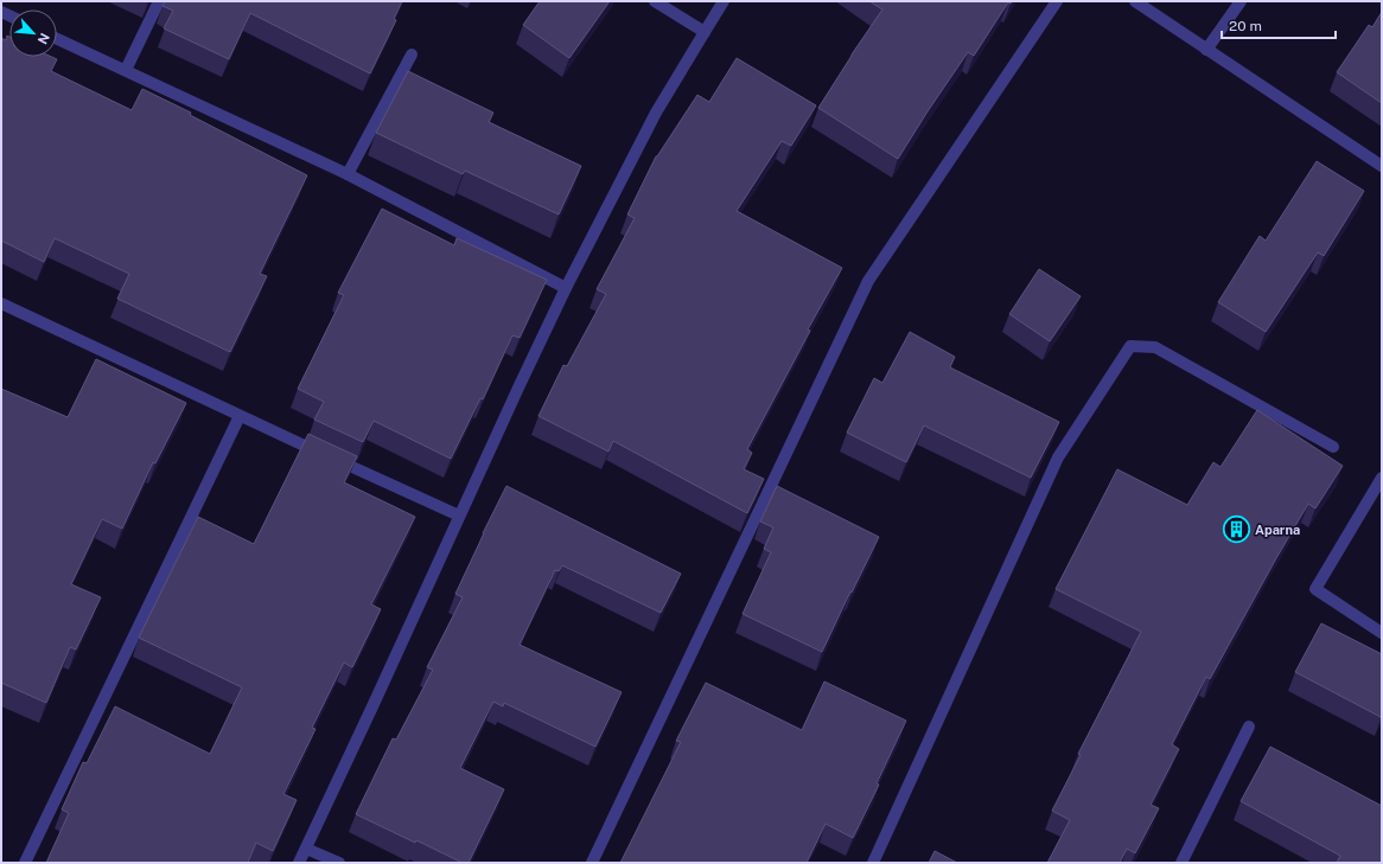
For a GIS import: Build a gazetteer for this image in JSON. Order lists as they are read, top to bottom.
{
  "places": {
    "building": ["Aparna"]
  },
  "scale_bar": "20 m",
  "north": "bottom right"
}
